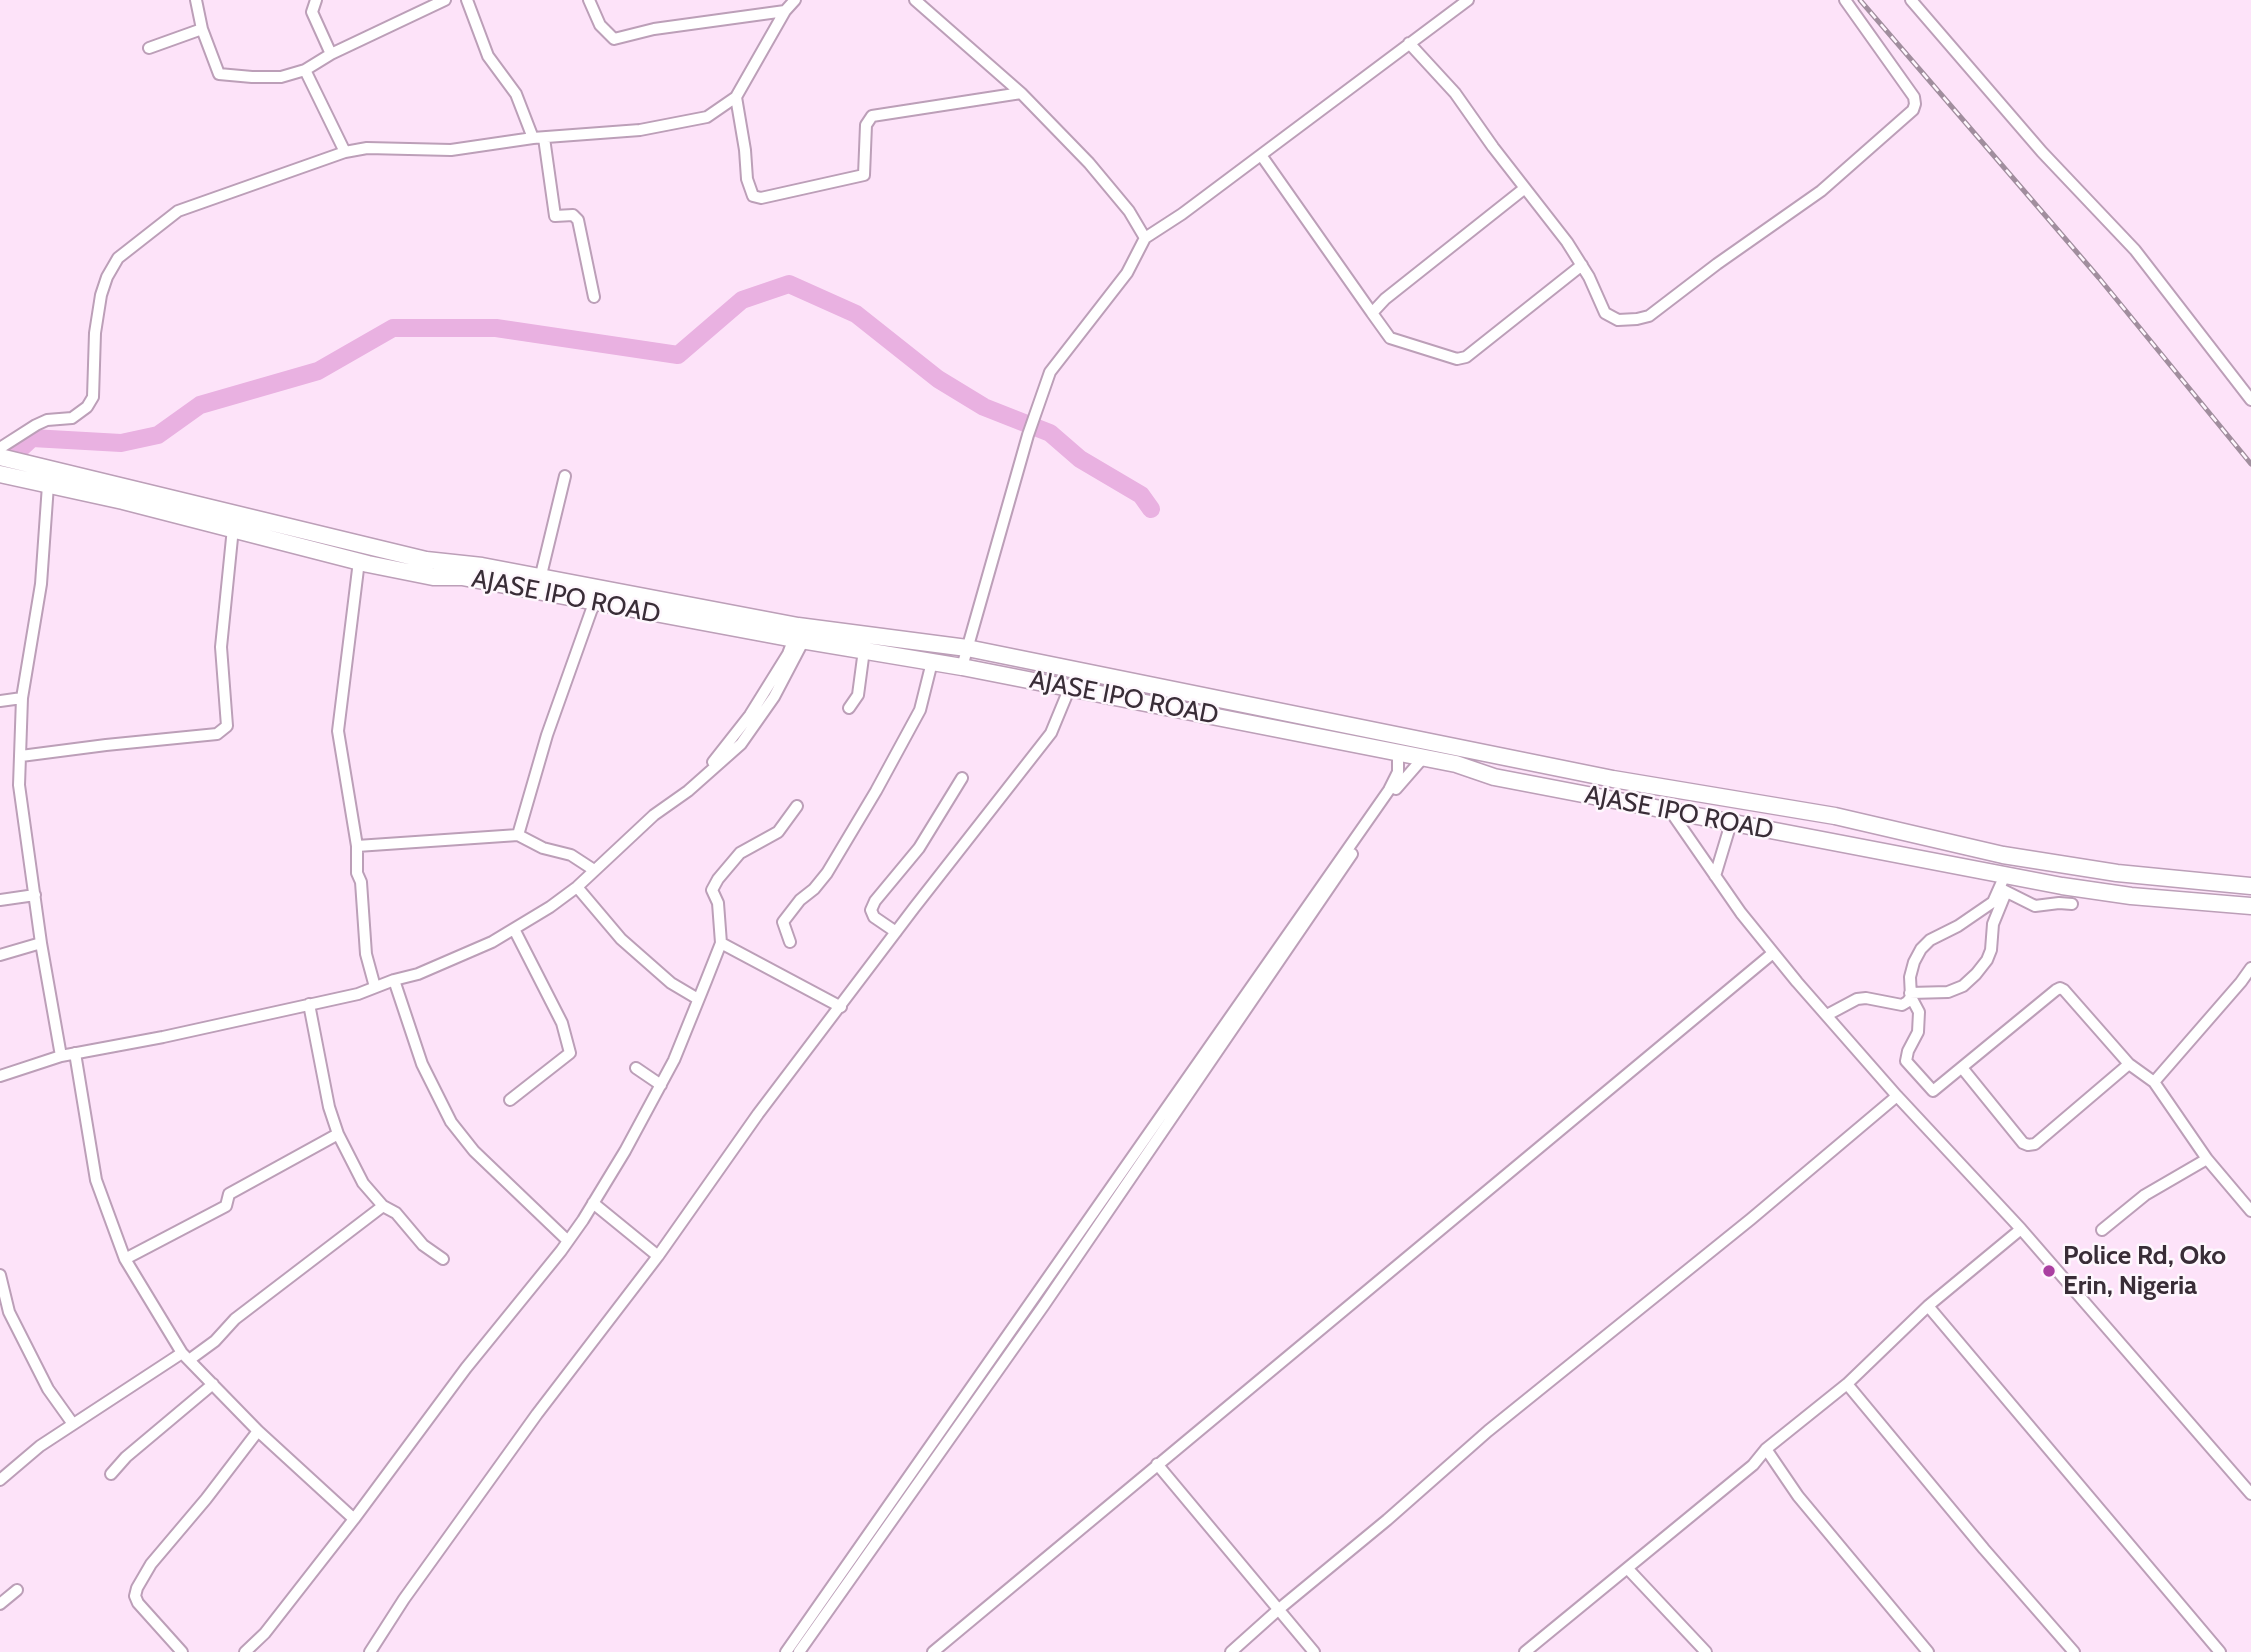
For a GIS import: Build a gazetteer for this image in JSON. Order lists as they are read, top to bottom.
{
  "streets": {
    "highway": ["AJASE IPO ROAD"]
  },
  "places": ["Police Rd, Oko Erin, Nigeria"]
}
